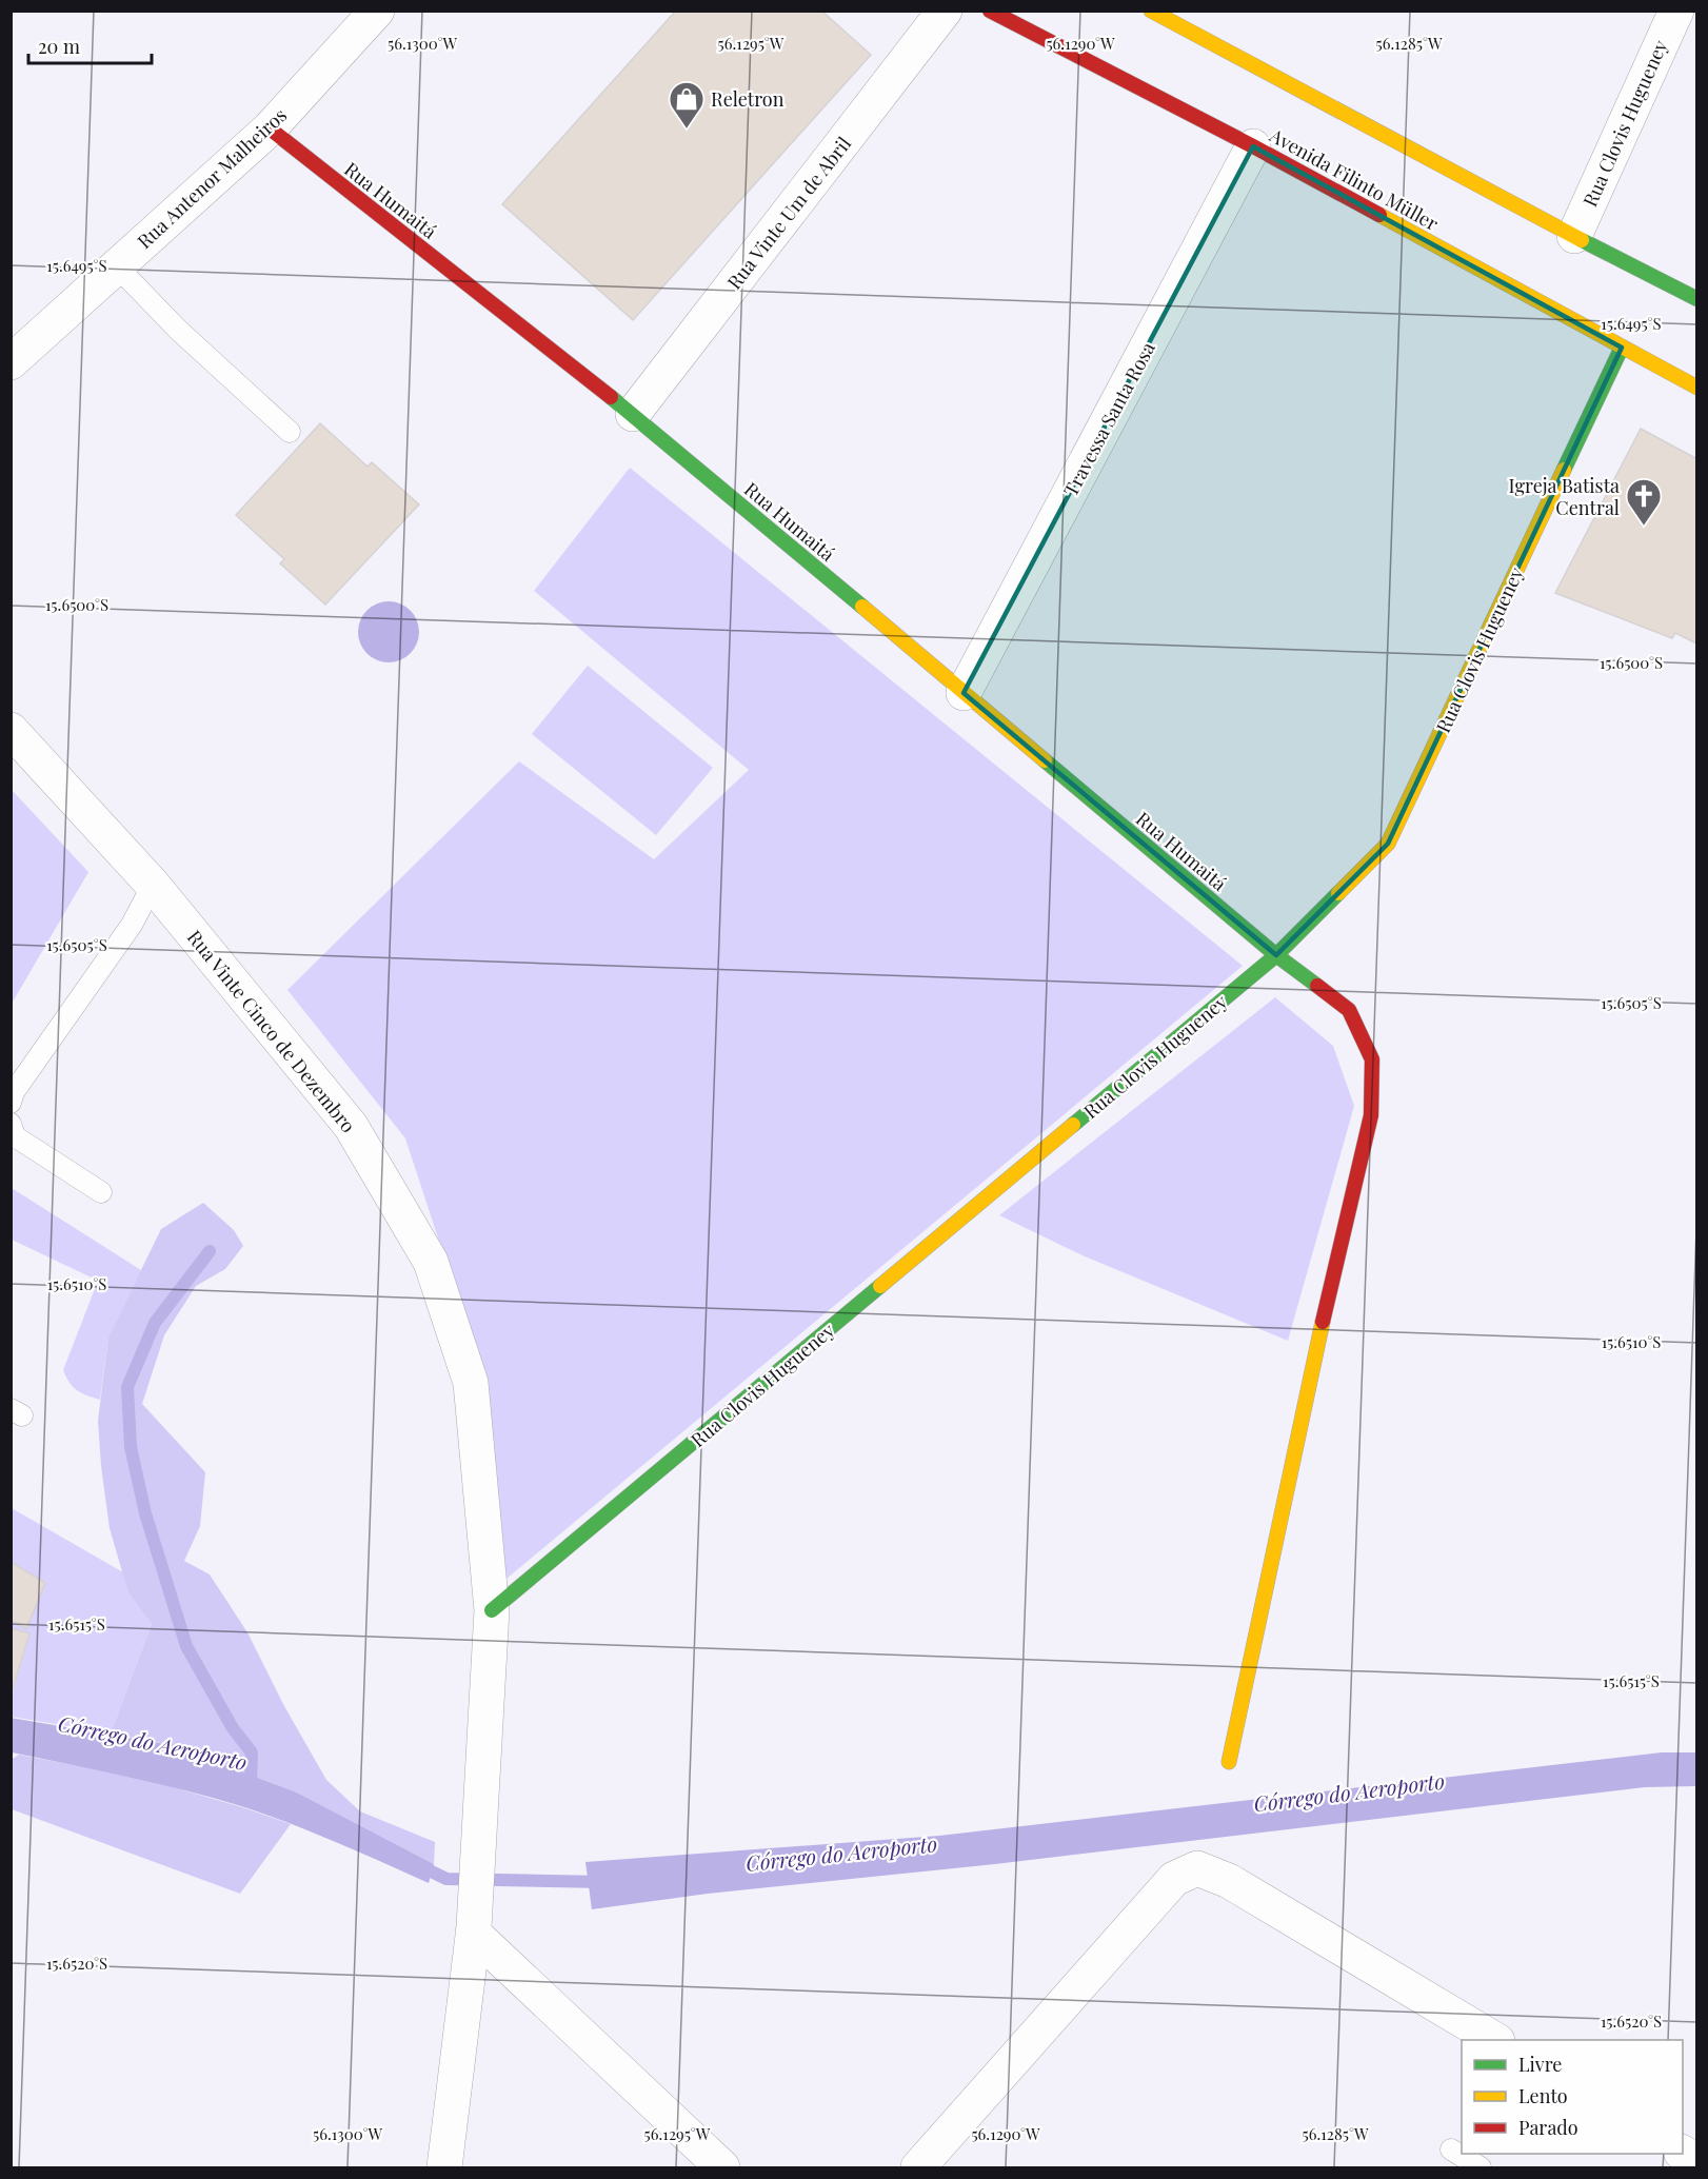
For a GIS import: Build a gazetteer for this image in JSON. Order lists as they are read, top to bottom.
{
  "streets": {
    "street": [
      "Rua Clovis Hugueney",
      "Rua Antenor Malheiros",
      "Avenida Filinto Müller",
      "Rua Humaitá",
      "Rua Vinte Um de Abril",
      "Travessa Santa Rosa",
      "Rua Vinte Cinco de Dezembro"
    ]
  },
  "crossings": [
    ["Rua Clovis Hugueney", "Avenida Filinto Müller"],
    ["Rua Clovis Hugueney", "Rua Humaitá"],
    ["Rua Clovis Hugueney", "Rua Vinte Cinco de Dezembro"],
    ["Rua Antenor Malheiros", "Rua Humaitá"],
    ["Avenida Filinto Müller", "Travessa Santa Rosa"],
    ["Rua Humaitá", "Rua Vinte Um de Abril"],
    ["Rua Humaitá", "Travessa Santa Rosa"]
  ],
  "water": ["Córrego do Aeroporto"],
  "places": {
    "shop": ["Reletron"],
    "church": ["Igreja Batista Central"]
  },
  "legend": ["Livre", "Lento", "Parado"],
  "scale_bar": "20 m",
  "coordinates": [
    "56.1300°W",
    "56.1295°W",
    "56.1290°W",
    "56.1285°W",
    "15.6495°S",
    "15.6500°S",
    "15.6505°S",
    "15.6510°S",
    "15.6515°S",
    "15.6520°S"
  ]
}
